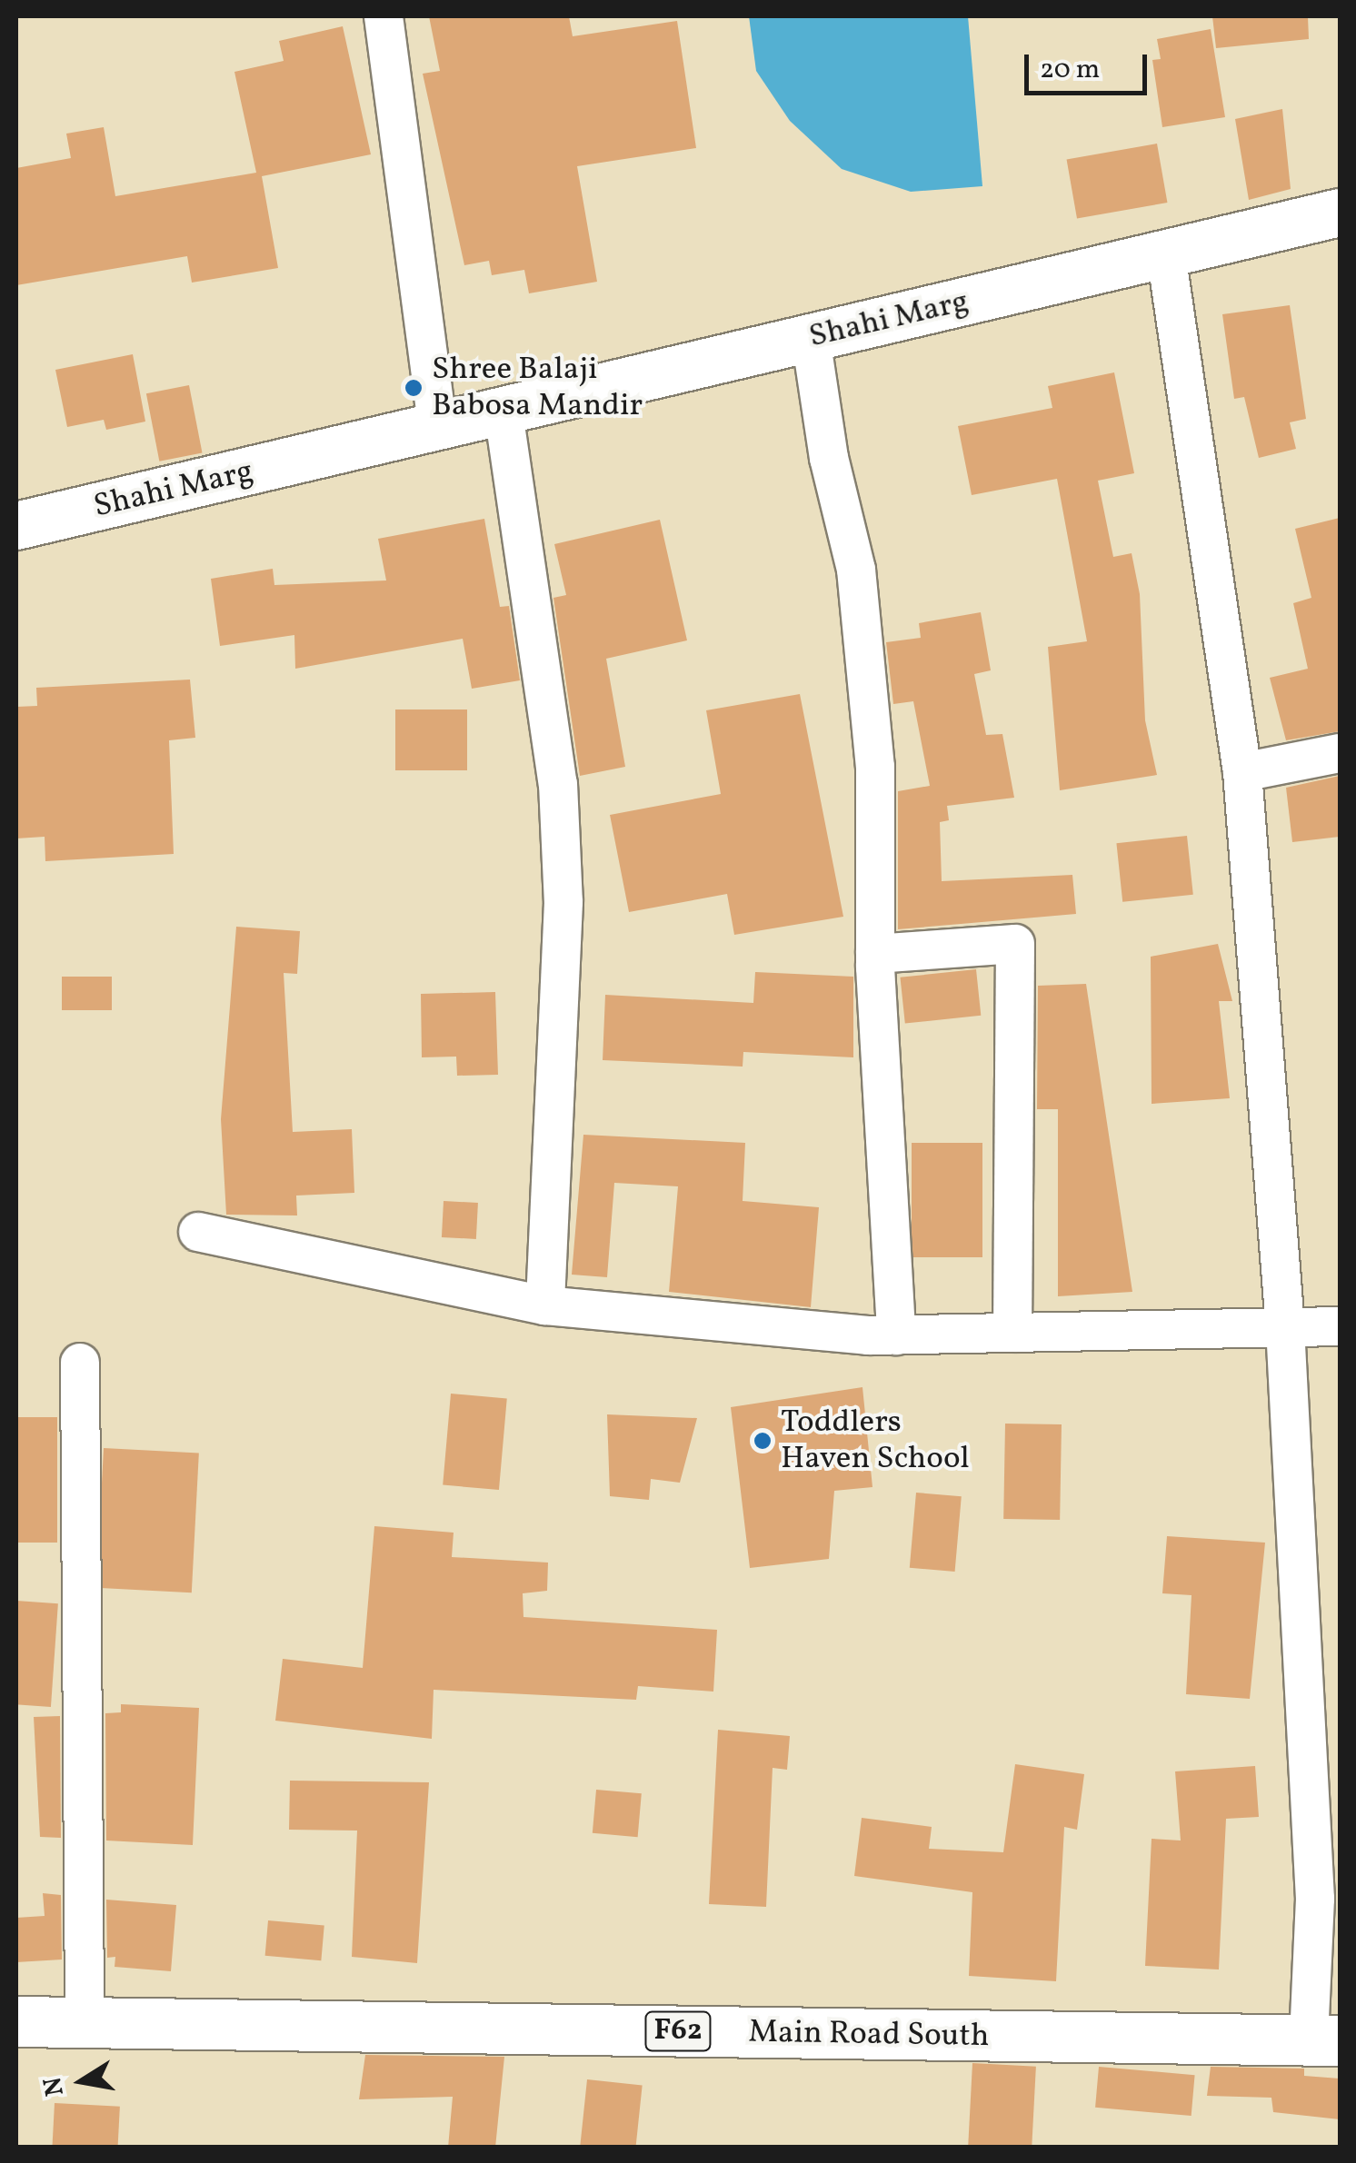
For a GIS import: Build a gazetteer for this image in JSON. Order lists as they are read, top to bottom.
{
  "streets": {
    "main road": ["F62", "Main Road South"],
    "street": ["Shahi Marg"]
  },
  "places": ["Shree Balaji Babosa Mandir", "Toddlers Haven School"],
  "scale_bar": "20 m",
  "north": "left"
}
